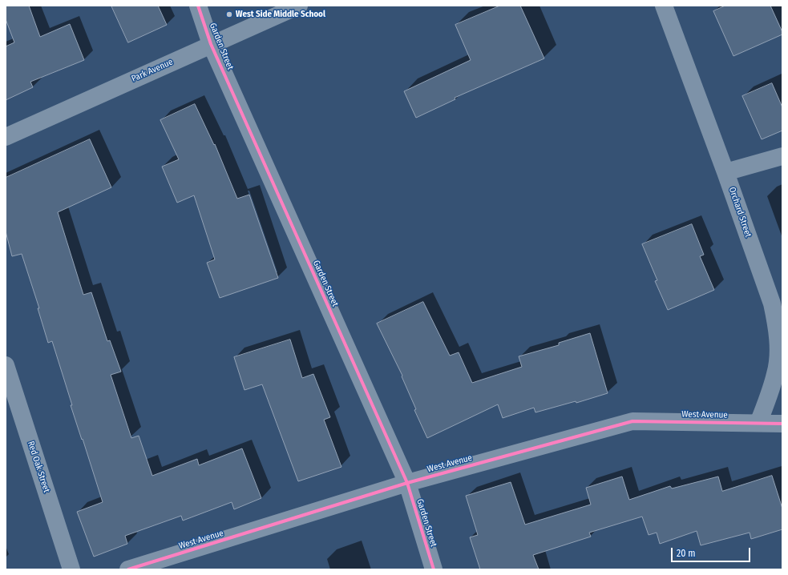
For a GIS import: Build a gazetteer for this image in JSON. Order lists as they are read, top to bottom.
{
  "streets": {
    "street": [
      "Garden Street",
      "Park Avenue",
      "Orchard Street",
      "West Avenue",
      "Red Oak Street"
    ]
  },
  "crossings": [
    ["Garden Street", "Park Avenue"],
    ["Garden Street", "West Avenue"],
    ["Orchard Street", "West Avenue"]
  ],
  "places": ["West Side Middle School"],
  "scale_bar": "20 m"
}
